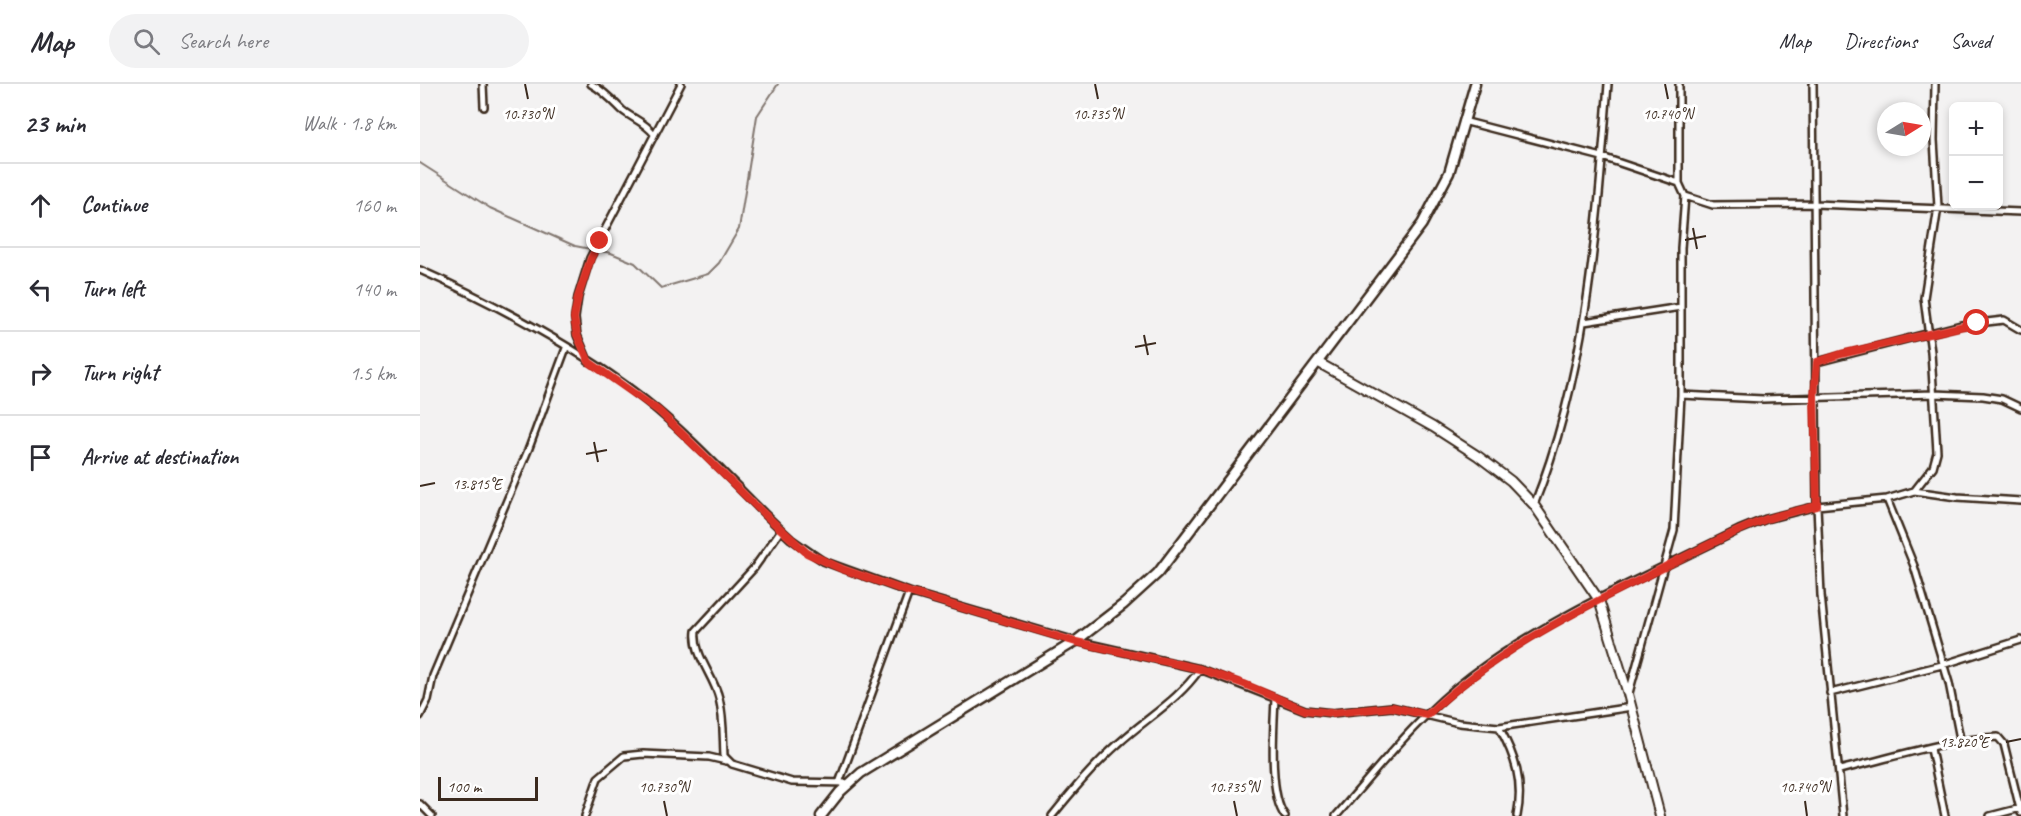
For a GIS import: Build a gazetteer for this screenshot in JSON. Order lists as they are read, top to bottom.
{
  "scale_bar": "100 m",
  "north": "right",
  "page": {
    "header": "Map",
    "search": "Search here",
    "nav": ["Map", "Directions", "Saved"],
    "heading": ["23 min", "Walk · 1.8 km"],
    "map_buttons": ["+", "−"],
    "list": [
      ["Continue", "160 m"],
      ["Turn left", "140 m"],
      ["Turn right", "1.5 km"],
      "Arrive at destination"
    ],
    "scale": "100 m"
  },
  "coordinates": [
    "10.730°N",
    "10.735°N",
    "10.740°N",
    "13.815°E",
    "13.820°E"
  ]
}
